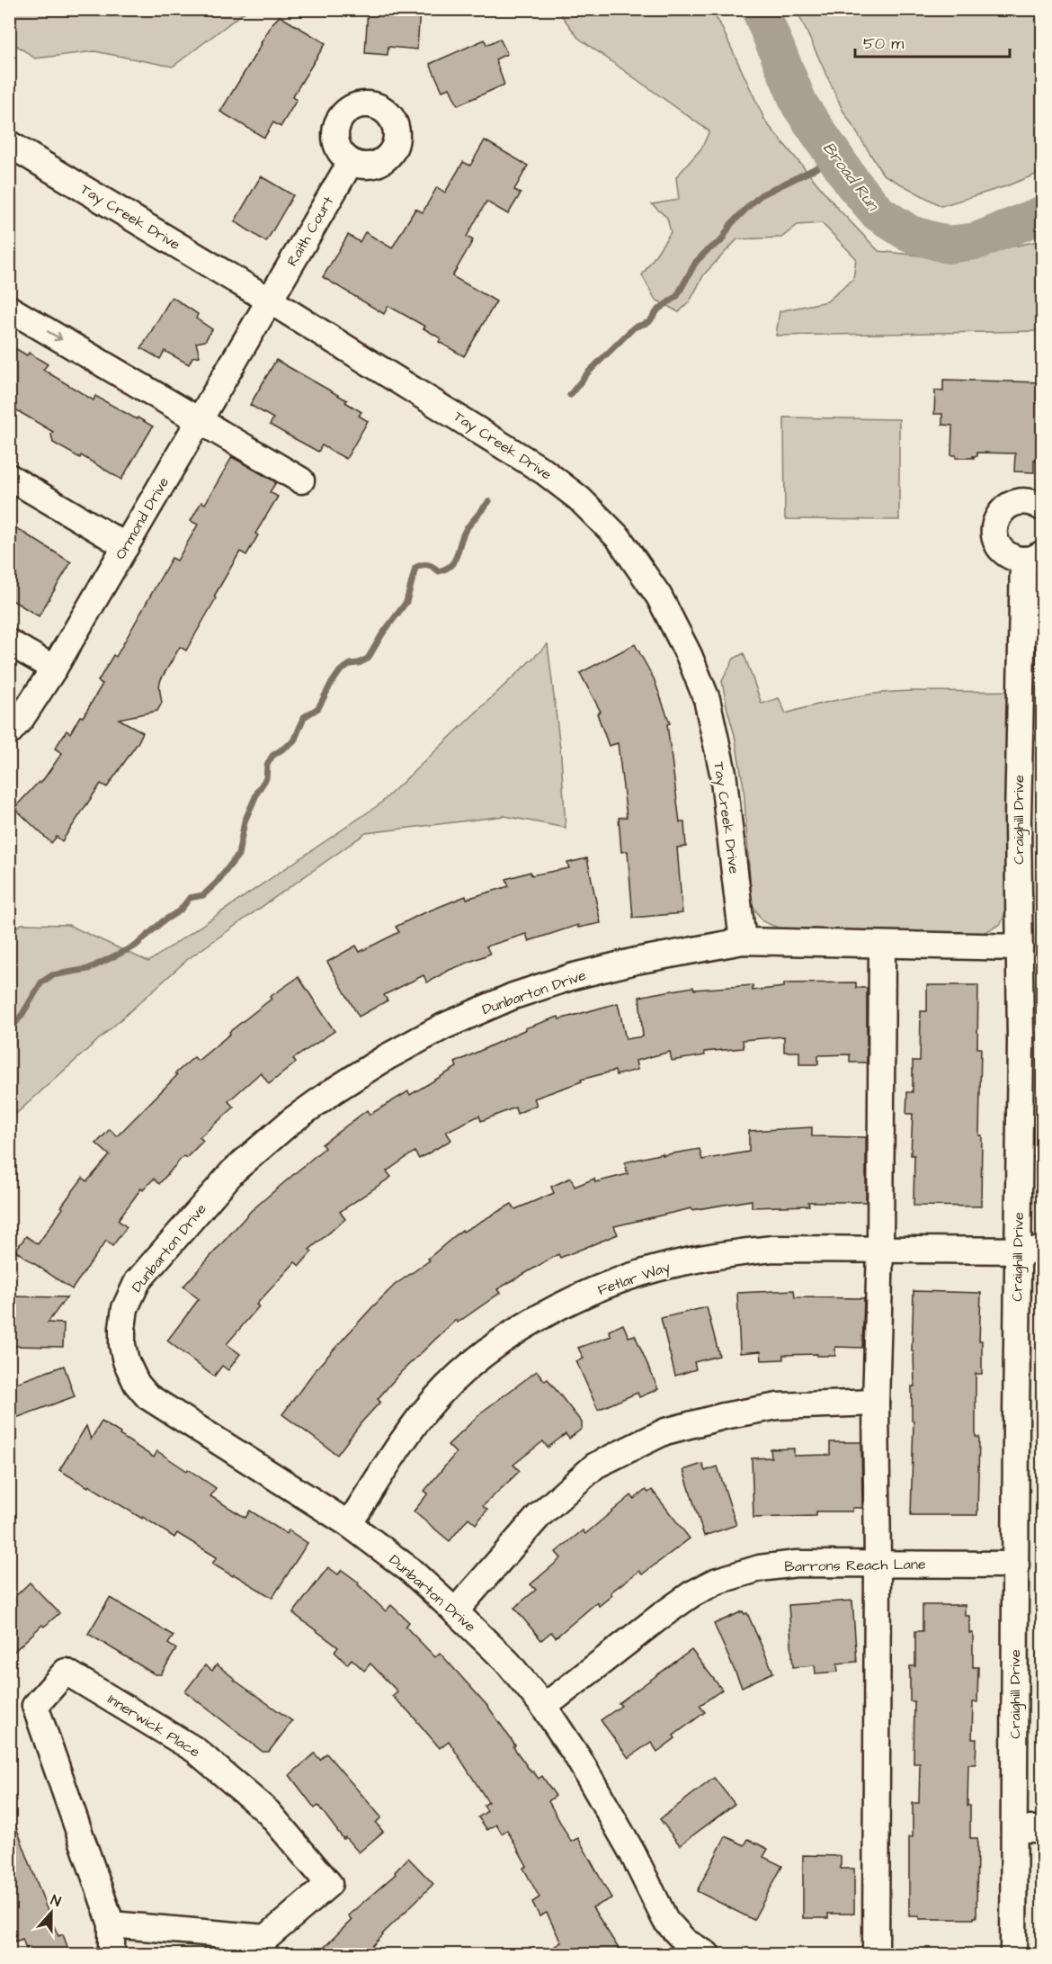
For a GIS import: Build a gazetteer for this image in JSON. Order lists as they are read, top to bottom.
{
  "streets": {
    "street": [
      "Tay Creek Drive",
      "Raith Court",
      "Ormond Drive",
      "Craighill Drive",
      "Dunbarton Drive",
      "Fetlar Way",
      "Barrons Reach Lane",
      "Innerwick Place"
    ]
  },
  "crossings": [
    ["Tay Creek Drive", "Raith Court"],
    ["Tay Creek Drive", "Ormond Drive"],
    ["Tay Creek Drive", "Dunbarton Drive"],
    ["Raith Court", "Ormond Drive"],
    ["Craighill Drive", "Dunbarton Drive"],
    ["Craighill Drive", "Fetlar Way"],
    ["Craighill Drive", "Barrons Reach Lane"],
    ["Dunbarton Drive", "Fetlar Way"],
    ["Dunbarton Drive", "Barrons Reach Lane"]
  ],
  "water": ["Broad Run"],
  "scale_bar": "50 m",
  "north": "top"
}
